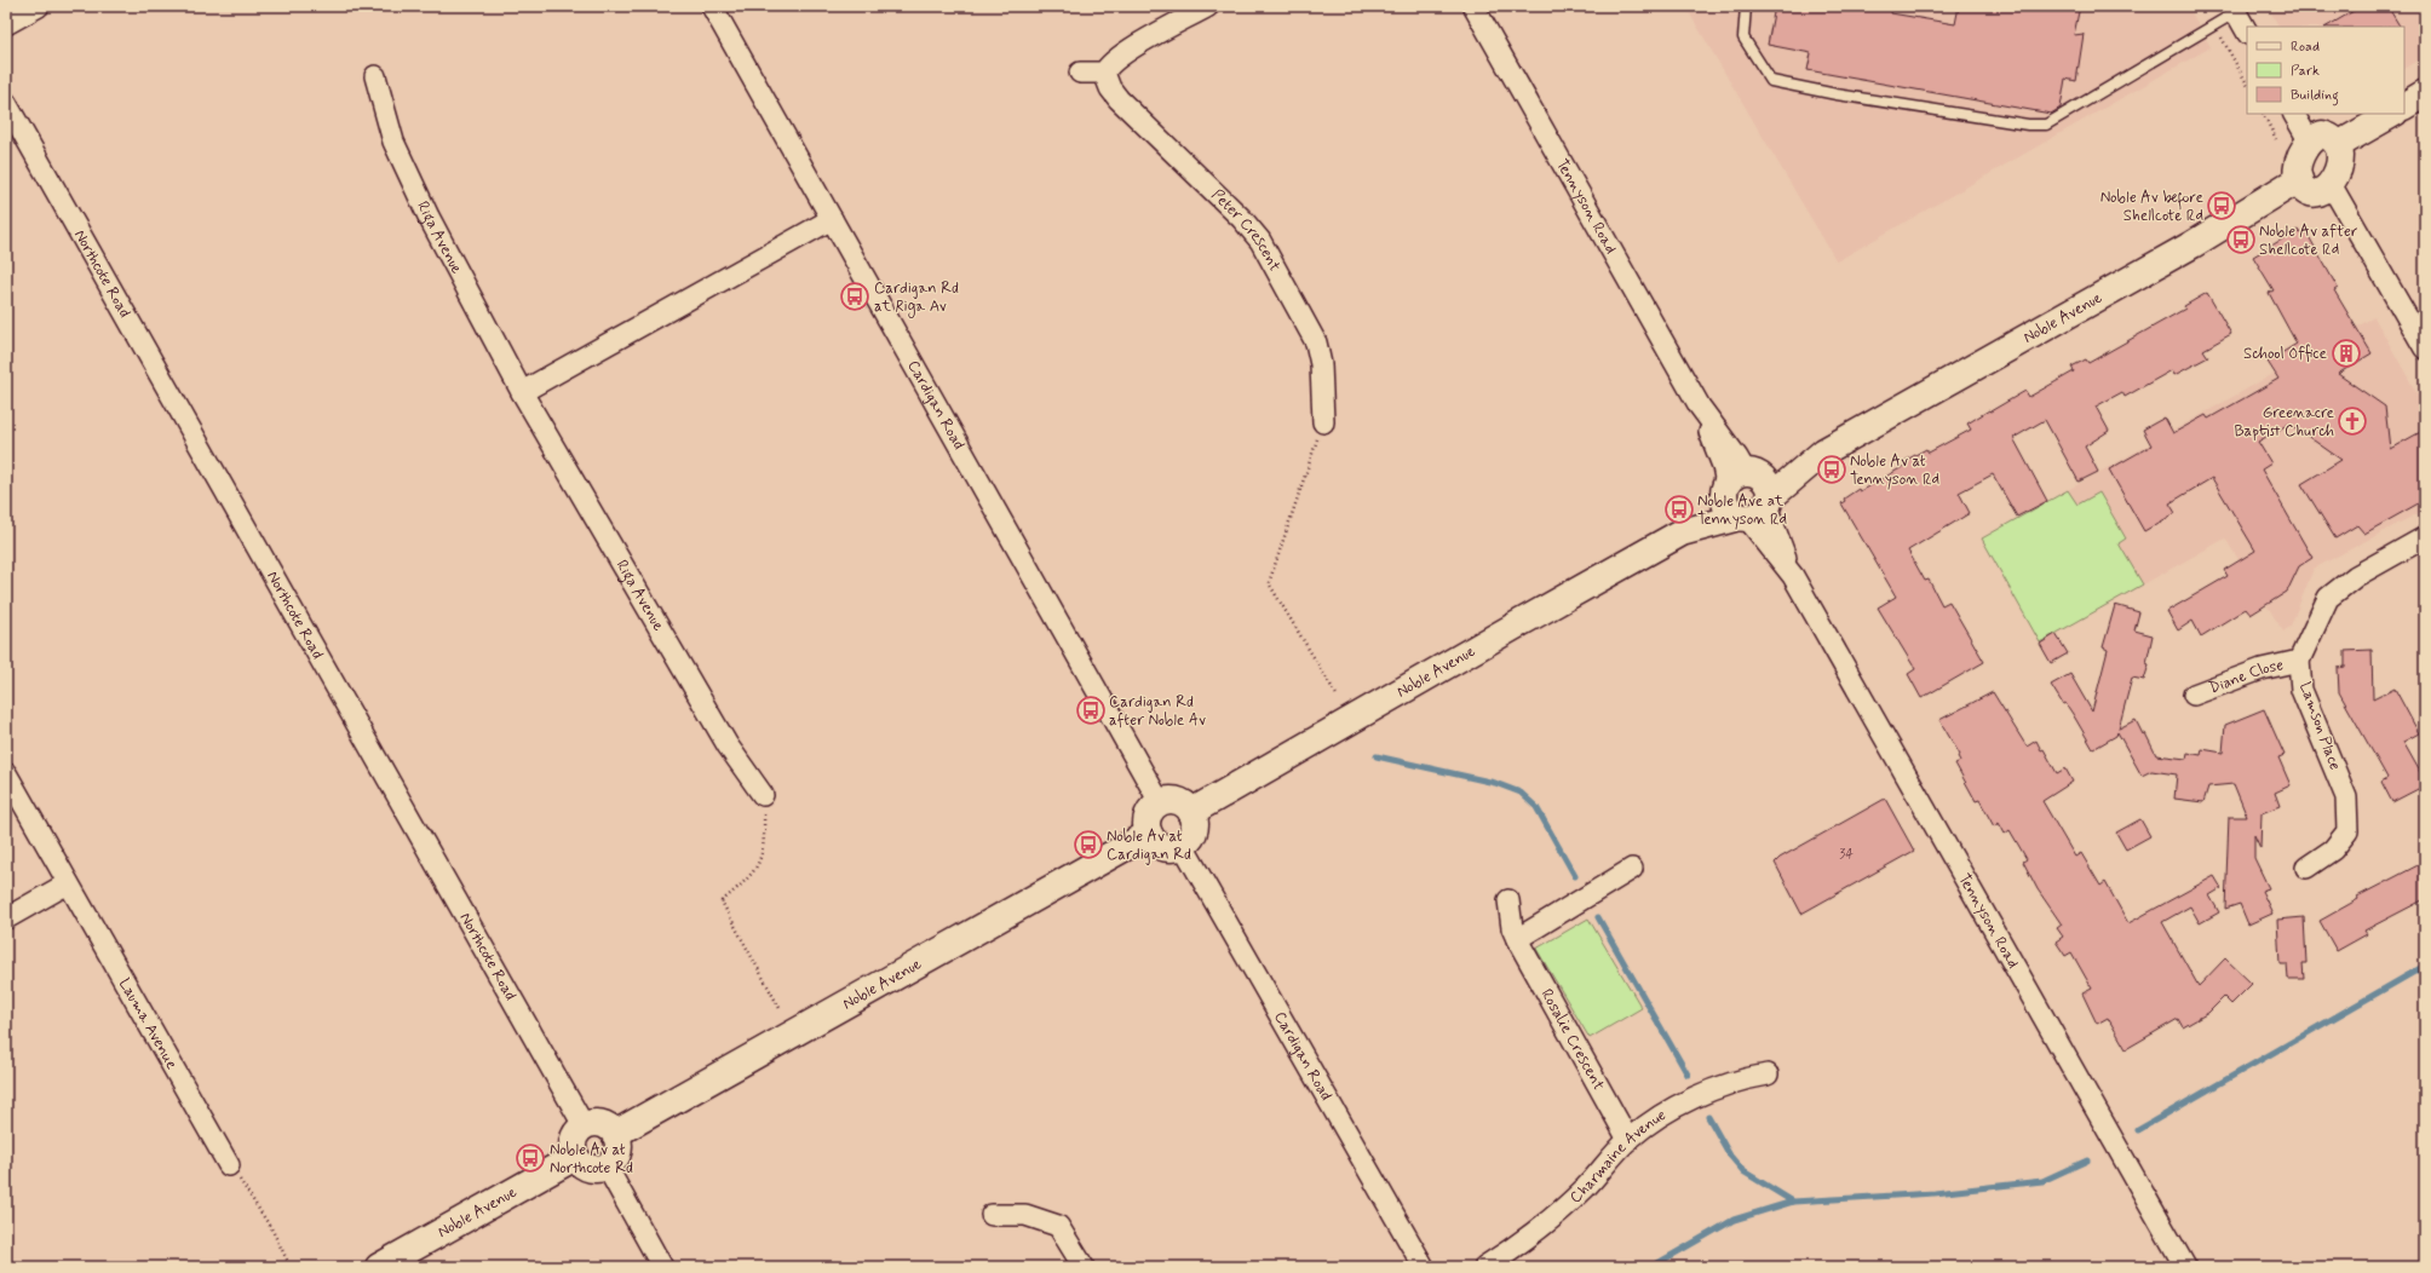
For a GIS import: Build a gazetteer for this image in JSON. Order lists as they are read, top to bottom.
{
  "streets": {
    "street": [
      "Tennyson Road",
      "Peter Crescent",
      "Riga Avenue",
      "Northcote Road",
      "Noble Avenue",
      "Cardigan Road",
      "Diane Close",
      "Lamson Place",
      "Lauma Avenue",
      "Rosalie Crescent",
      "Charmaine Avenue"
    ]
  },
  "crossings": [
    ["Tennyson Road", "Noble Avenue"],
    ["Northcote Road", "Noble Avenue"],
    ["Noble Avenue", "Cardigan Road"],
    ["Diane Close", "Lamson Place"],
    ["Rosalie Crescent", "Charmaine Avenue"]
  ],
  "places": {
    "bus stop": [
      "Noble Av before Shellcote Rd",
      "Noble Av after Shellcote Rd",
      "Cardigan Rd at Riga Av",
      "Noble Av at Tennyson Rd",
      "Noble Ave at Tennyson Rd",
      "Cardigan Rd after Noble Av",
      "Noble Av at Cardigan Rd",
      "Noble Av at Northcote Rd"
    ],
    "building": ["School Office"],
    "church": ["Greenacre Baptist Church"]
  },
  "house_numbers": ["34"],
  "legend": ["Road", "Park", "Building"]
}
